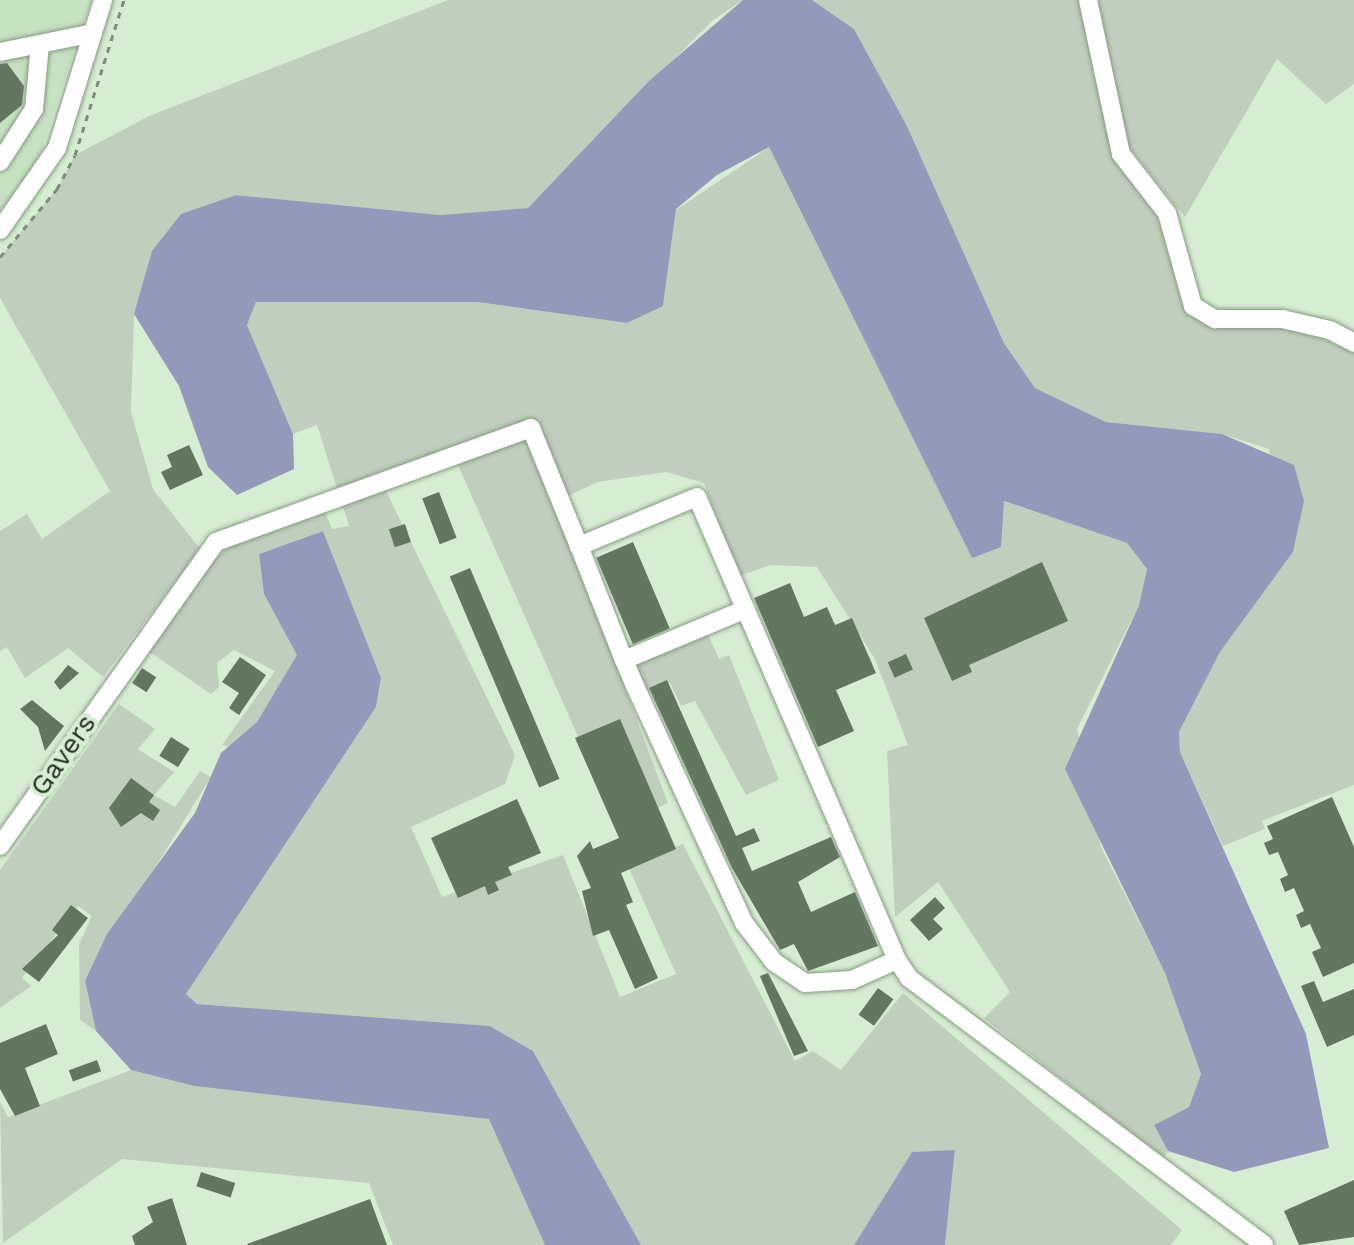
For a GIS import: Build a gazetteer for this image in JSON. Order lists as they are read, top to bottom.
{
  "streets": {
    "street": ["Gavers"]
  }
}
